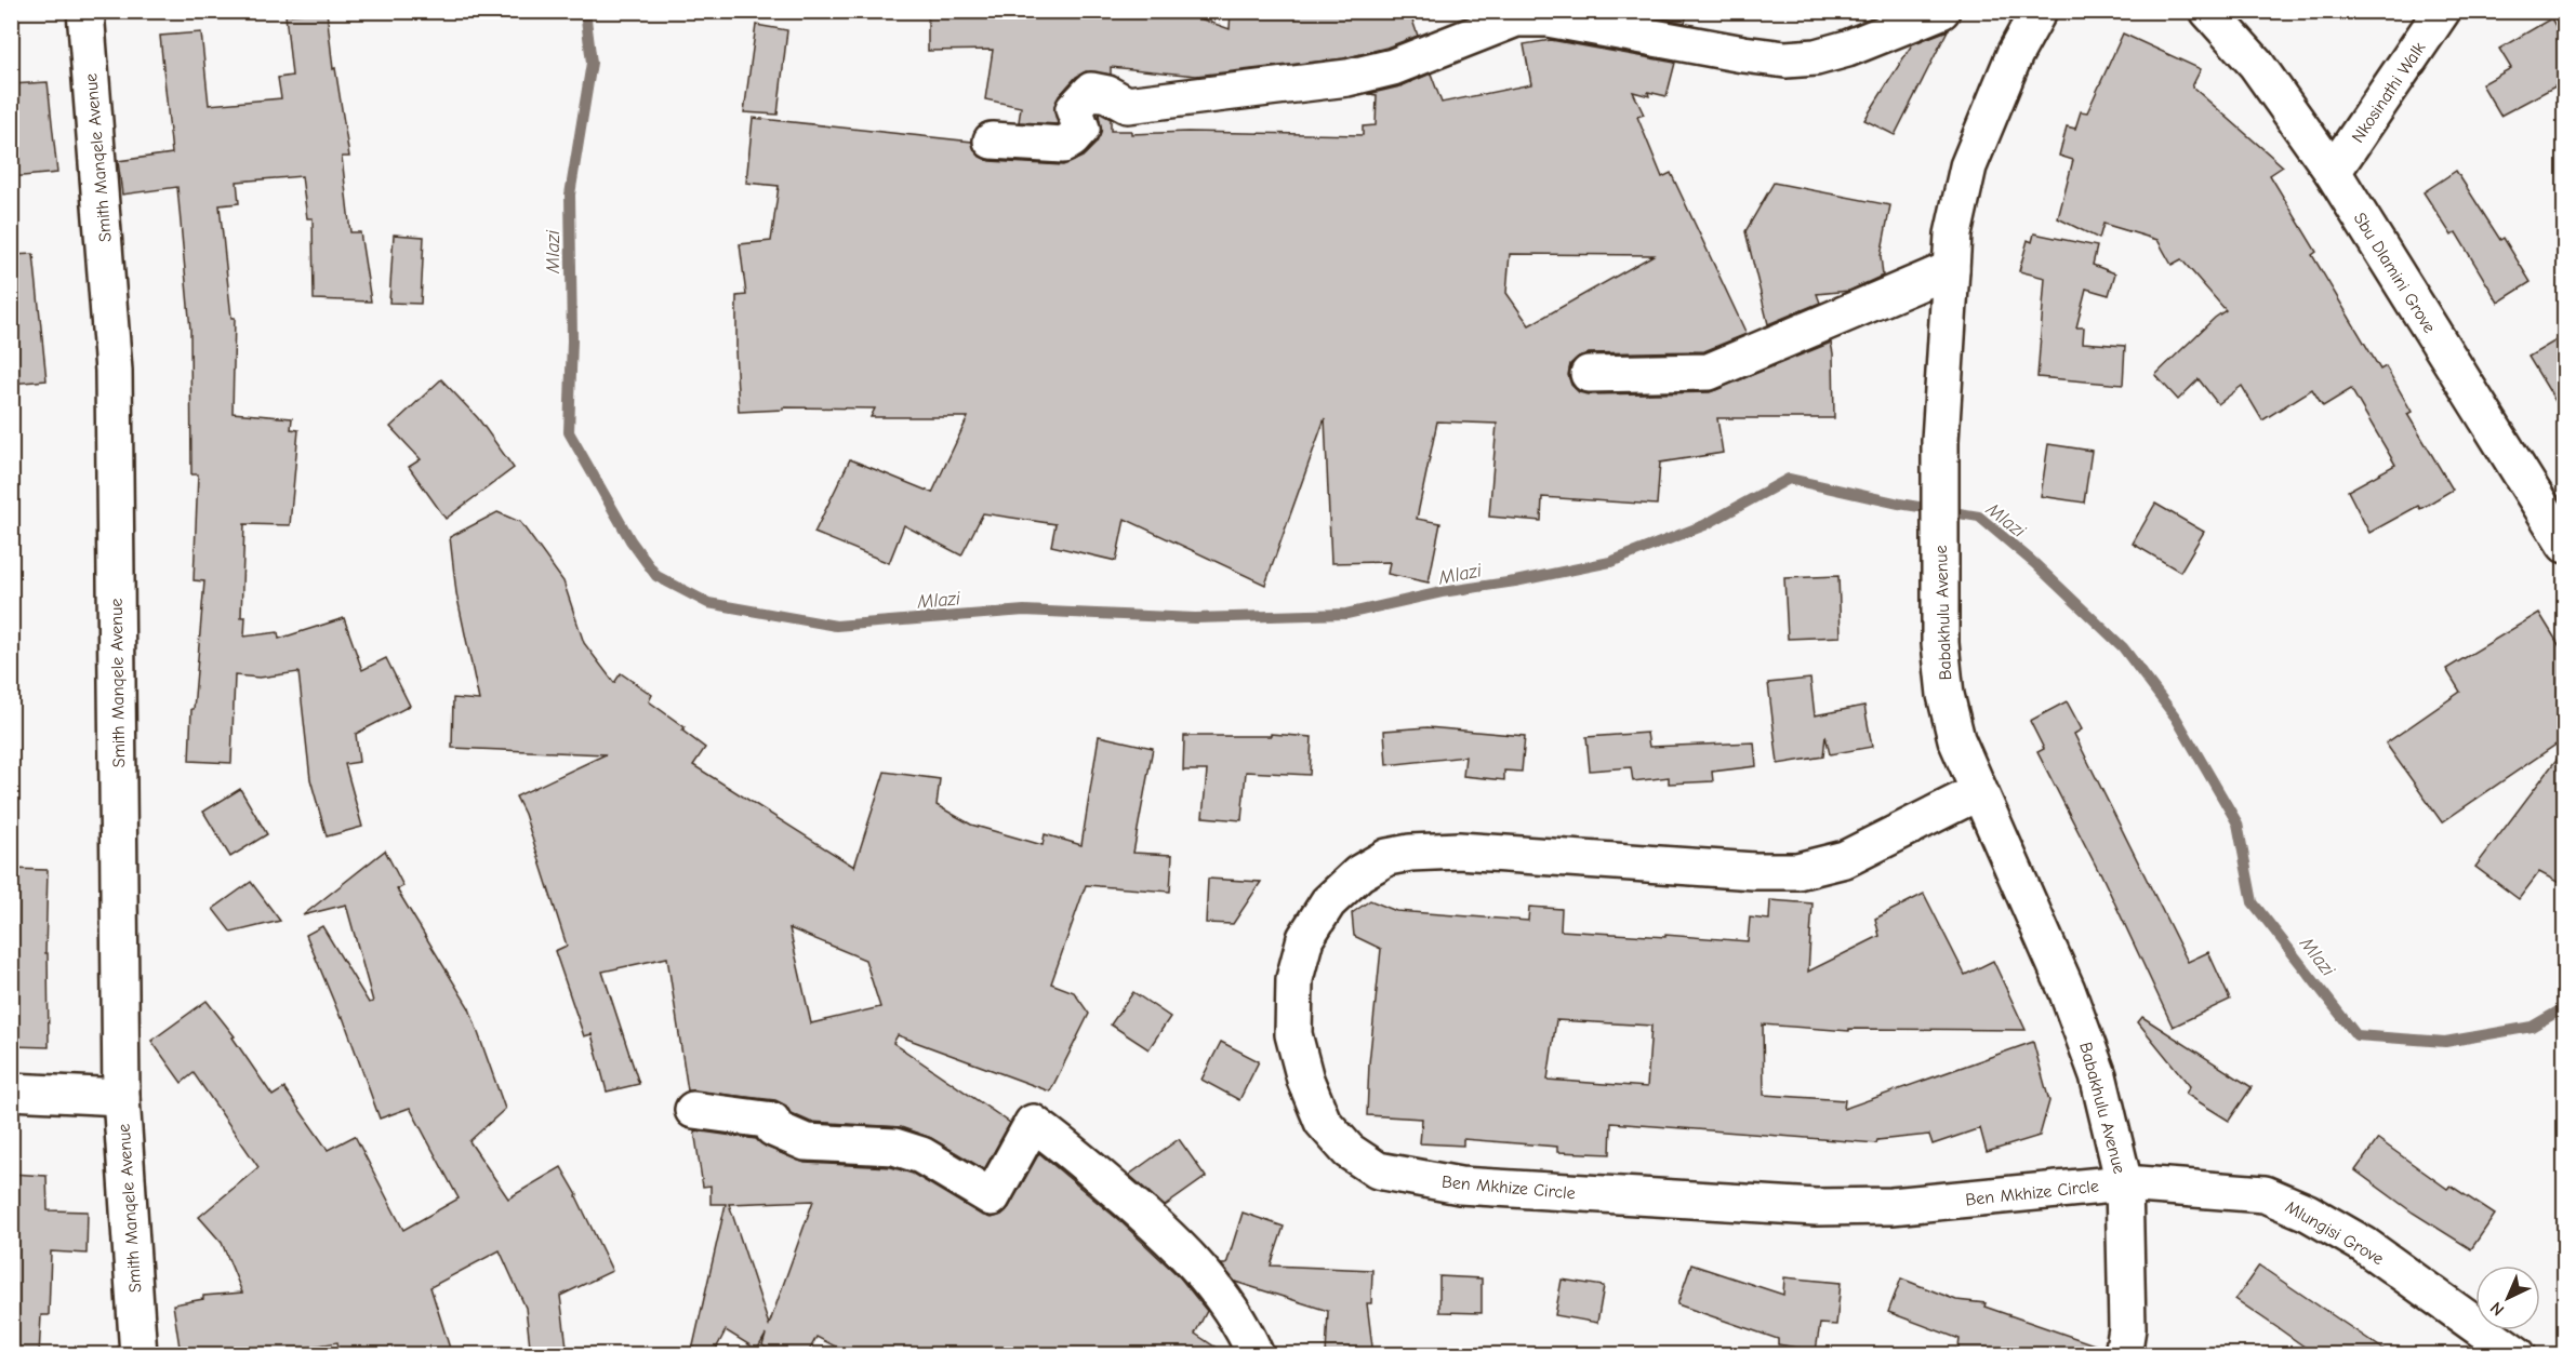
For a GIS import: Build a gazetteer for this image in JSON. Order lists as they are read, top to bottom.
{
  "streets": {
    "street": [
      "Nkosinathi Walk",
      "Smith Manqele Avenue",
      "Sbu Dlamini Grove",
      "Babakhulu Avenue",
      "Ben Mkhize Circle",
      "Mlungisi Grove"
    ]
  },
  "crossings": [
    ["Nkosinathi Walk", "Sbu Dlamini Grove"],
    ["Babakhulu Avenue", "Ben Mkhize Circle"],
    ["Babakhulu Avenue", "Mlungisi Grove"],
    ["Ben Mkhize Circle", "Mlungisi Grove"]
  ],
  "water": ["Mlazi"],
  "north": "bottom left"
}
